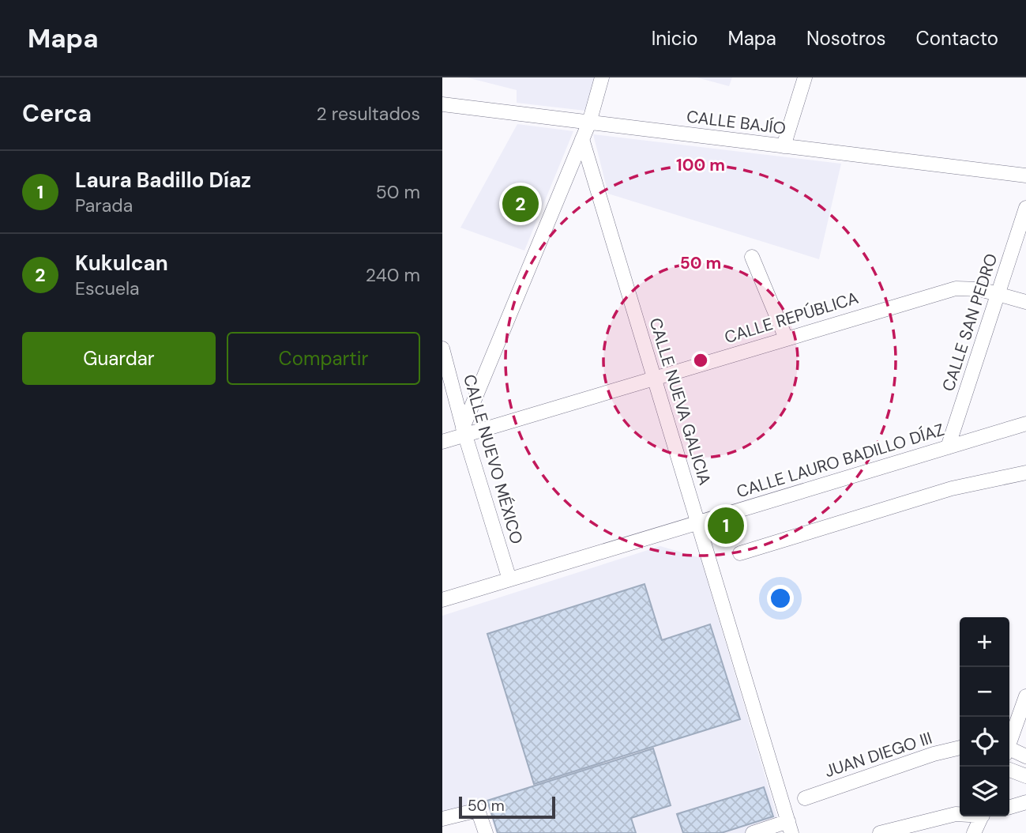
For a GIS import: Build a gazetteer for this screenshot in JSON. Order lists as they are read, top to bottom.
{
  "streets": {
    "street": [
      "CALLE BAJÍO",
      "CALLE REPÚBLICA",
      "CALLE SAN PEDRO",
      "CALLE NUEVA GALICIA",
      "CALLE NUEVO MÉXICO",
      "CALLE LAURO BADILLO DÍAZ",
      "JUAN DIEGO III"
    ]
  },
  "crossings": [
    ["CALLE REPÚBLICA", "CALLE SAN PEDRO"],
    ["CALLE REPÚBLICA", "CALLE NUEVA GALICIA"],
    ["CALLE REPÚBLICA", "CALLE NUEVO MÉXICO"],
    ["CALLE SAN PEDRO", "CALLE LAURO BADILLO DÍAZ"],
    ["CALLE NUEVA GALICIA", "CALLE LAURO BADILLO DÍAZ"],
    ["CALLE NUEVO MÉXICO", "CALLE LAURO BADILLO DÍAZ"]
  ],
  "scale_bar": "50 m",
  "page": {
    "header": "Mapa",
    "nav": [
      "Inicio",
      "Mapa",
      "Nosotros",
      "Contacto"
    ],
    "heading": ["Cerca", "2 resultados"],
    "list": [
      {
        "mark": "1",
        "name": "Laura Badillo Díaz",
        "note": "Parada",
        "value": "50 m"
      },
      {
        "mark": "2",
        "name": "Kukulcan",
        "note": "Escuela",
        "value": "240 m"
      }
    ],
    "pins": ["2", "1"],
    "buttons": ["Guardar", "Compartir"],
    "map_buttons": ["+", "−"],
    "scale": "50 m"
  },
  "rings": ["100 m", "50 m"]
}
